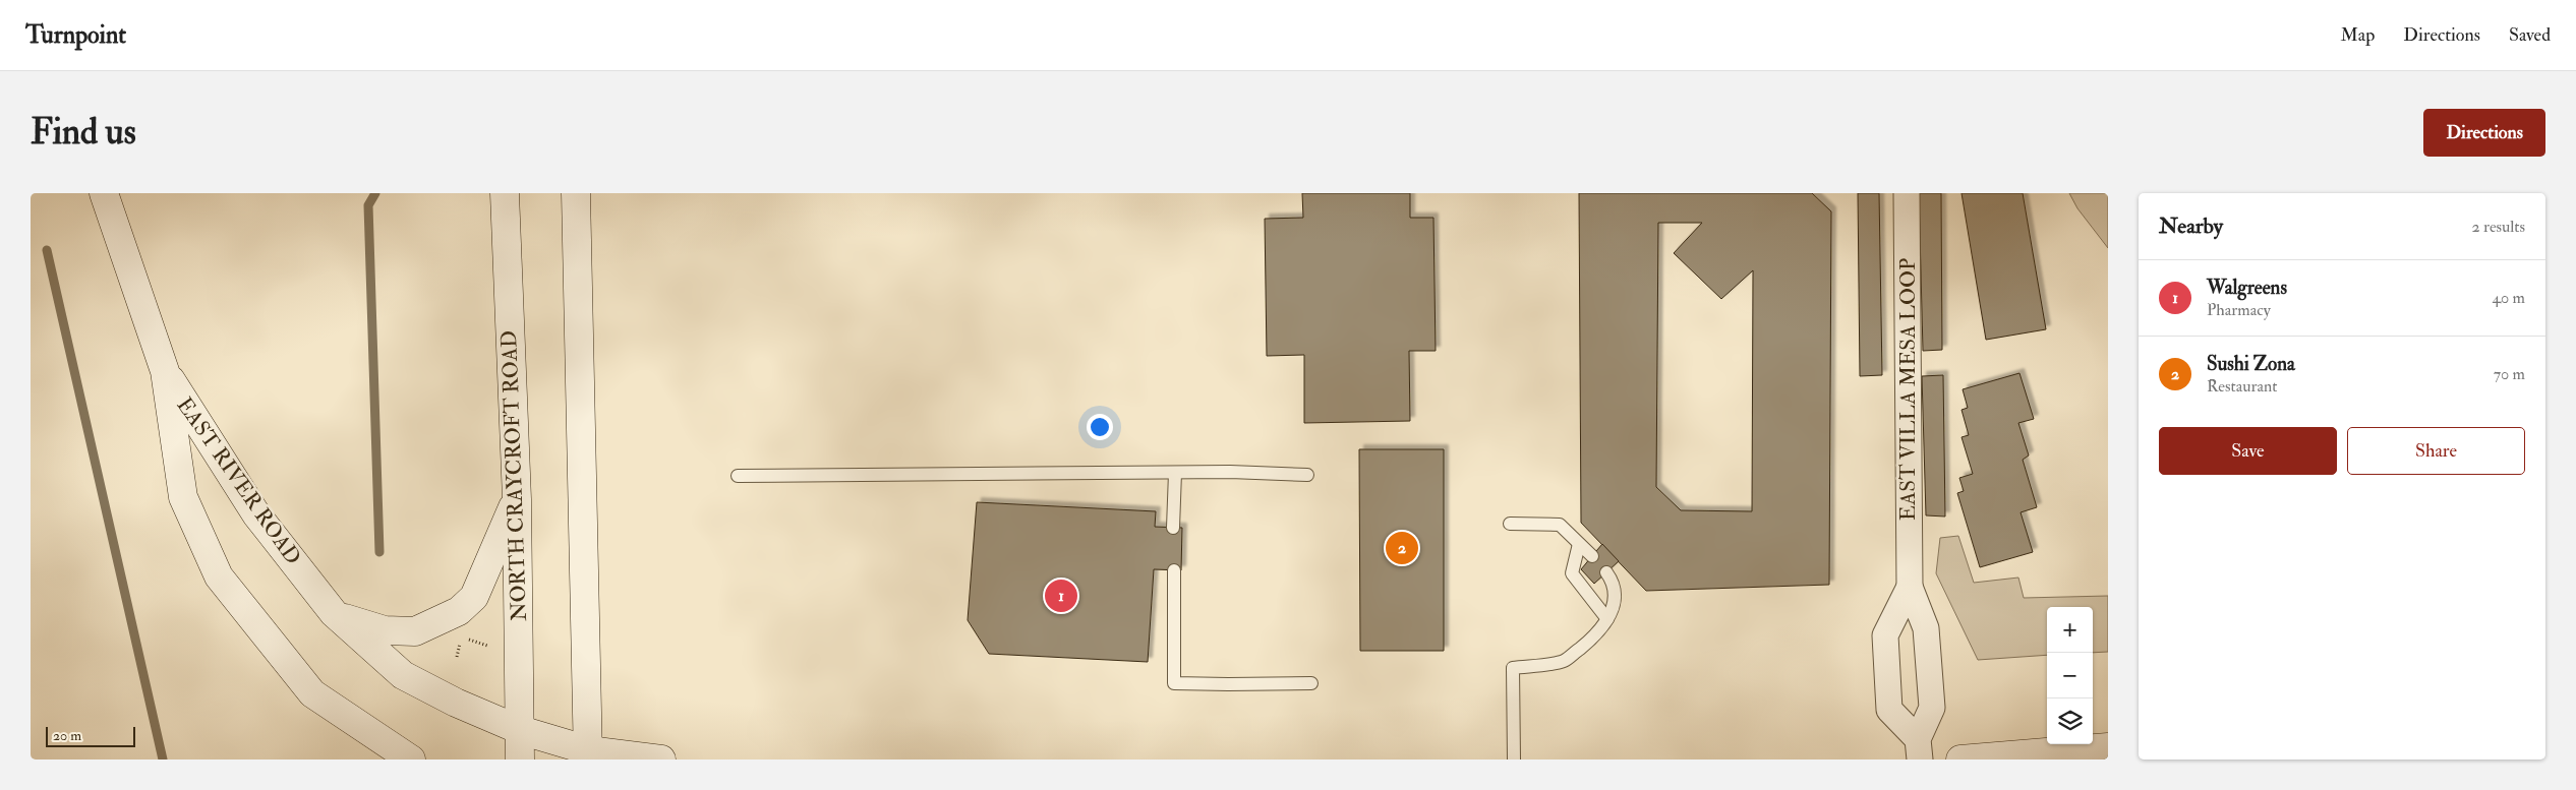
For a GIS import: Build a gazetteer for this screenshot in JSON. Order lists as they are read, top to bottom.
{
  "streets": {
    "street": ["EAST VILLA MESA LOOP", "NORTH CRAYCROFT ROAD", "EAST RIVER ROAD"]
  },
  "crossings": [
    ["NORTH CRAYCROFT ROAD", "EAST RIVER ROAD"]
  ],
  "scale_bar": "20 m",
  "page": {
    "header": "Turnpoint",
    "nav": ["Map", "Directions", "Saved"],
    "buttons": [
      "Directions",
      ["Save", "Share"]
    ],
    "title": "Find us",
    "heading": ["Nearby", "2 results"],
    "list": [
      {
        "mark": "1",
        "name": "Walgreens",
        "note": "Pharmacy",
        "value": "40 m"
      },
      {
        "mark": "2",
        "name": "Sushi Zona",
        "note": "Restaurant",
        "value": "70 m"
      }
    ],
    "pins": ["2", "1"],
    "map_buttons": ["+", "−"],
    "scale": "20 m"
  }
}
